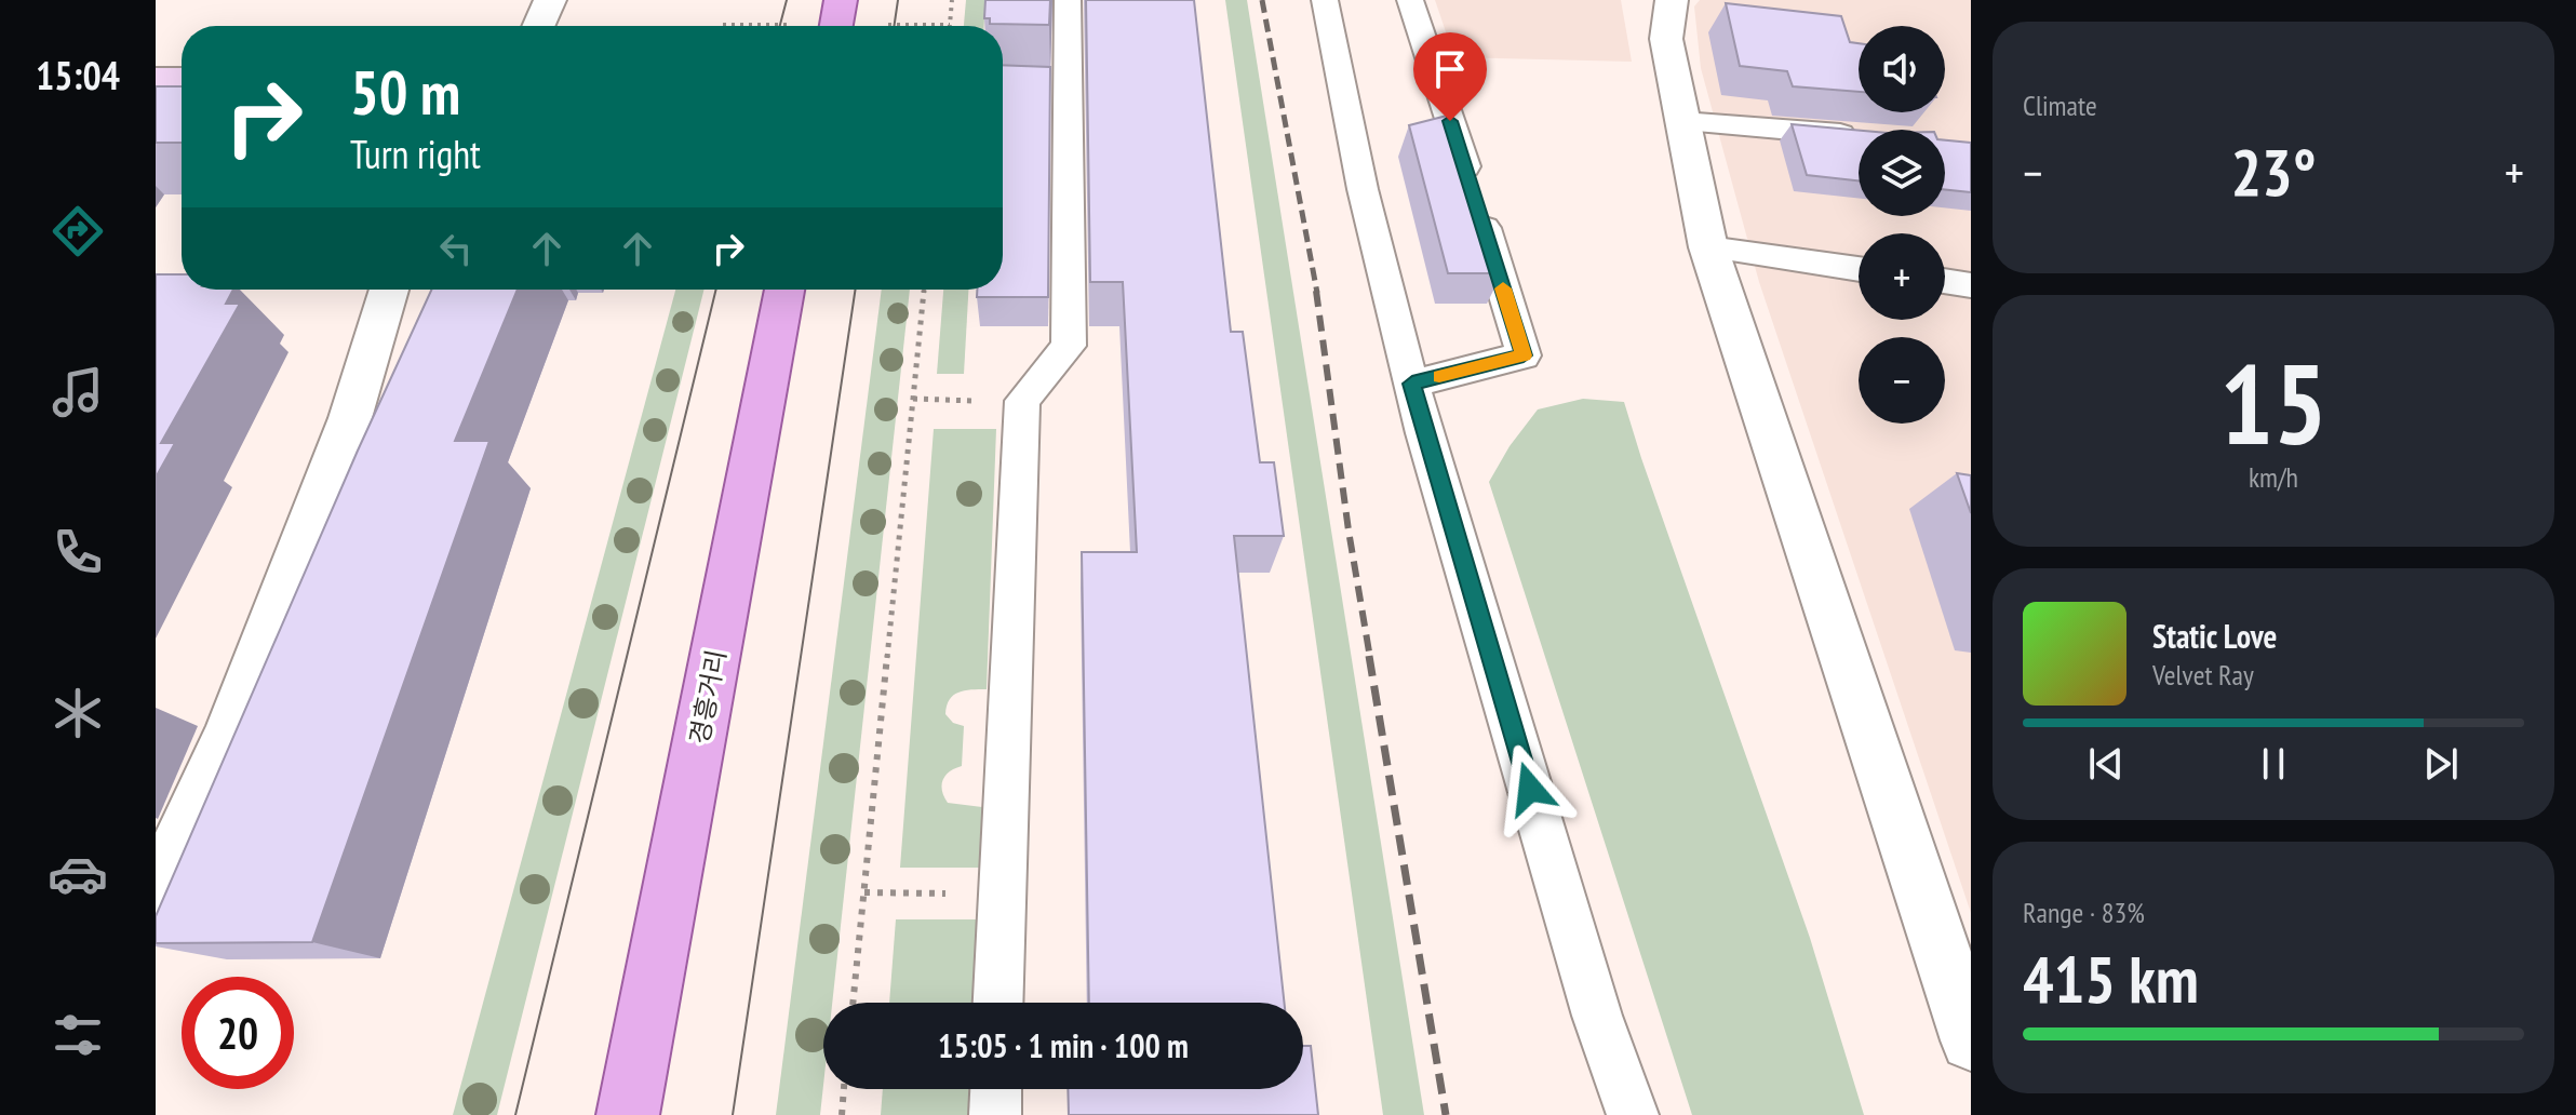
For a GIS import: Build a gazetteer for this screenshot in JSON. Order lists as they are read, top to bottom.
{
  "streets": {
    "main road": ["경흥거리"]
  },
  "page": {
    "tabs": "15:04",
    "tile": [
      "Climate",
      ["15", "km/h"],
      ["Range · 83%", "415 km"]
    ],
    "map_buttons": ["+", "−"],
    "turn": ["50 m", "Turn right"],
    "heat": ["−", "23°", "+"],
    "song": ["Static Love", "Velvet Ray"],
    "limit": "20",
    "trip": "15:05 · 1 min · 100 m"
  }
}
